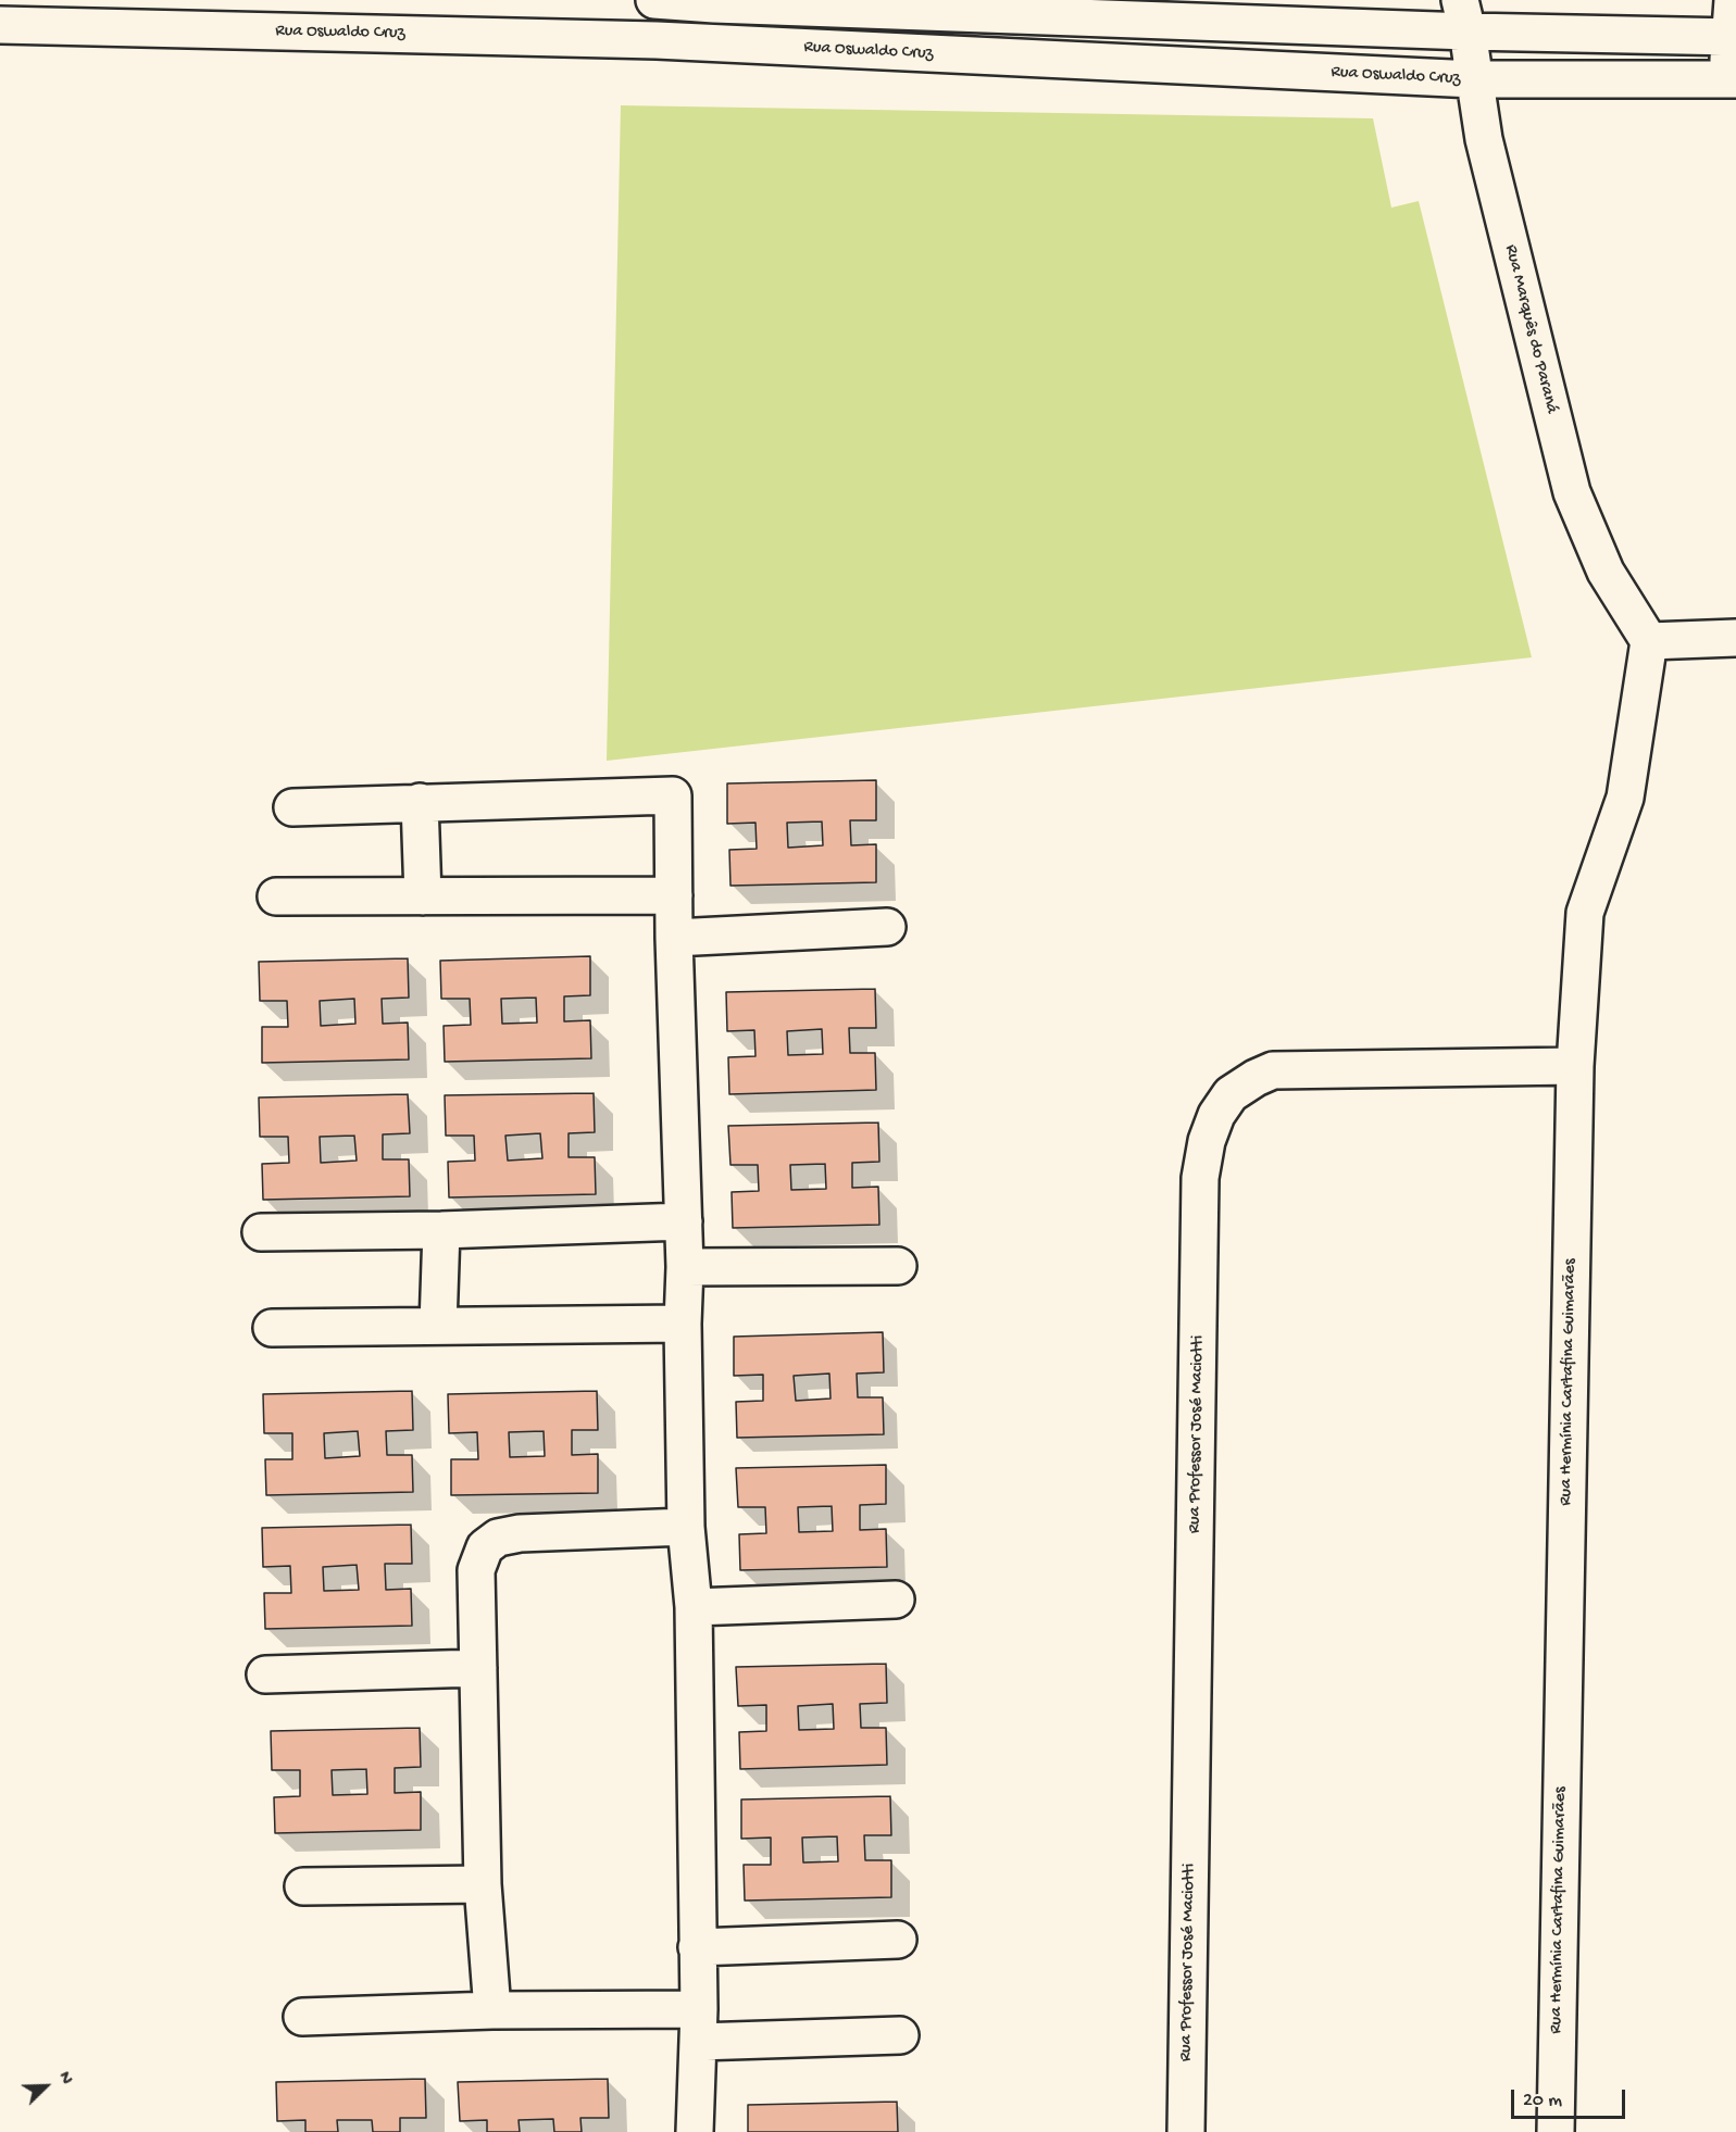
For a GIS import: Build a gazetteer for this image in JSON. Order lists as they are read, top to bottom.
{
  "streets": {
    "street": [
      "Rua Oswaldo Cruz",
      "Rua Marquês do Paraná",
      "Rua Hermínia Cartafina Guimarães",
      "Rua Professor José Maciotti"
    ]
  },
  "crossings": [
    ["Rua Oswaldo Cruz", "Rua Marquês do Paraná"],
    ["Rua Marquês do Paraná", "Rua Hermínia Cartafina Guimarães"],
    ["Rua Hermínia Cartafina Guimarães", "Rua Professor José Maciotti"]
  ],
  "scale_bar": "20 m",
  "north": "top right"
}
